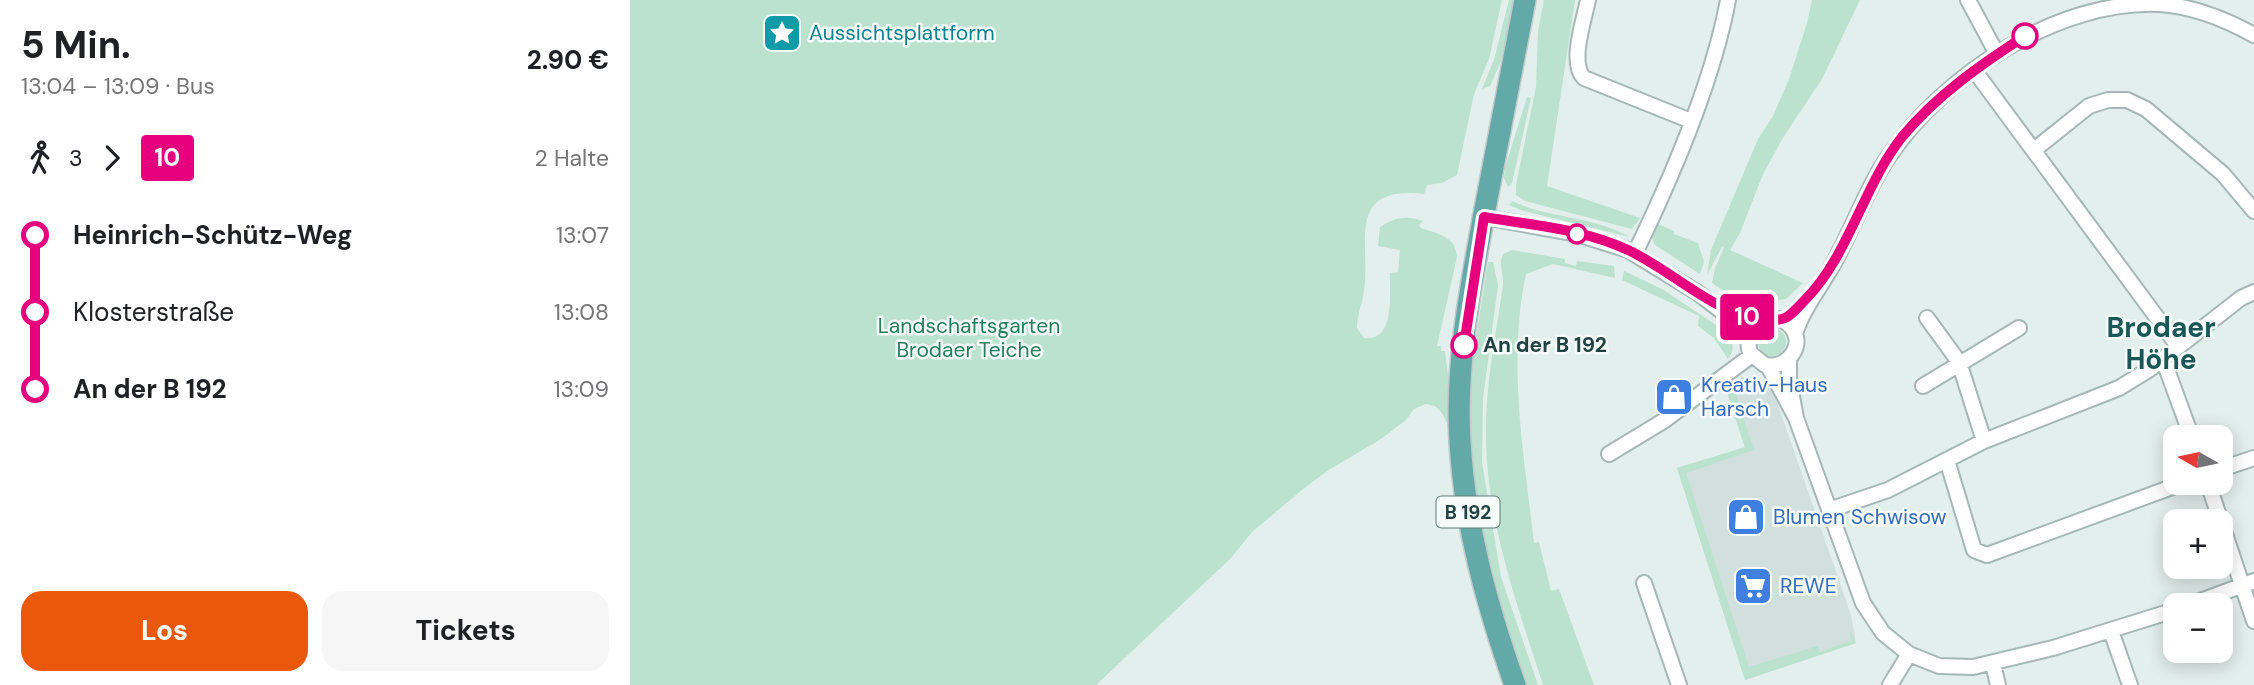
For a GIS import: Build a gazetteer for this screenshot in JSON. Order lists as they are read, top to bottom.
{
  "streets": {
    "main road": ["B 192"]
  },
  "districts": ["Brodaer Höhe"],
  "parks": ["Landschaftsgarten Brodaer Teiche"],
  "places": {
    "place": ["Aussichtsplattform"],
    "other": ["An der B 192"],
    "shop": ["Kreativ-Haus Harsch", "Blumen Schwisow"],
    "supermarket": ["REWE"]
  },
  "lines": ["bus line 10"],
  "north": "left",
  "page": {
    "heading": ["5 Min.", "13:04 – 13:09 · Bus", "2.90 €"],
    "on_map": "10",
    "legs": ["3", "10", "2 Halte"],
    "list": [
      {
        "name": "Heinrich-Schütz-Weg",
        "value": "13:07"
      },
      {
        "name": "Klosterstraße",
        "value": "13:08"
      },
      {
        "name": "An der B 192",
        "value": "13:09"
      }
    ],
    "map_buttons": ["+", "−"],
    "buttons": ["Los", "Tickets"]
  }
}
